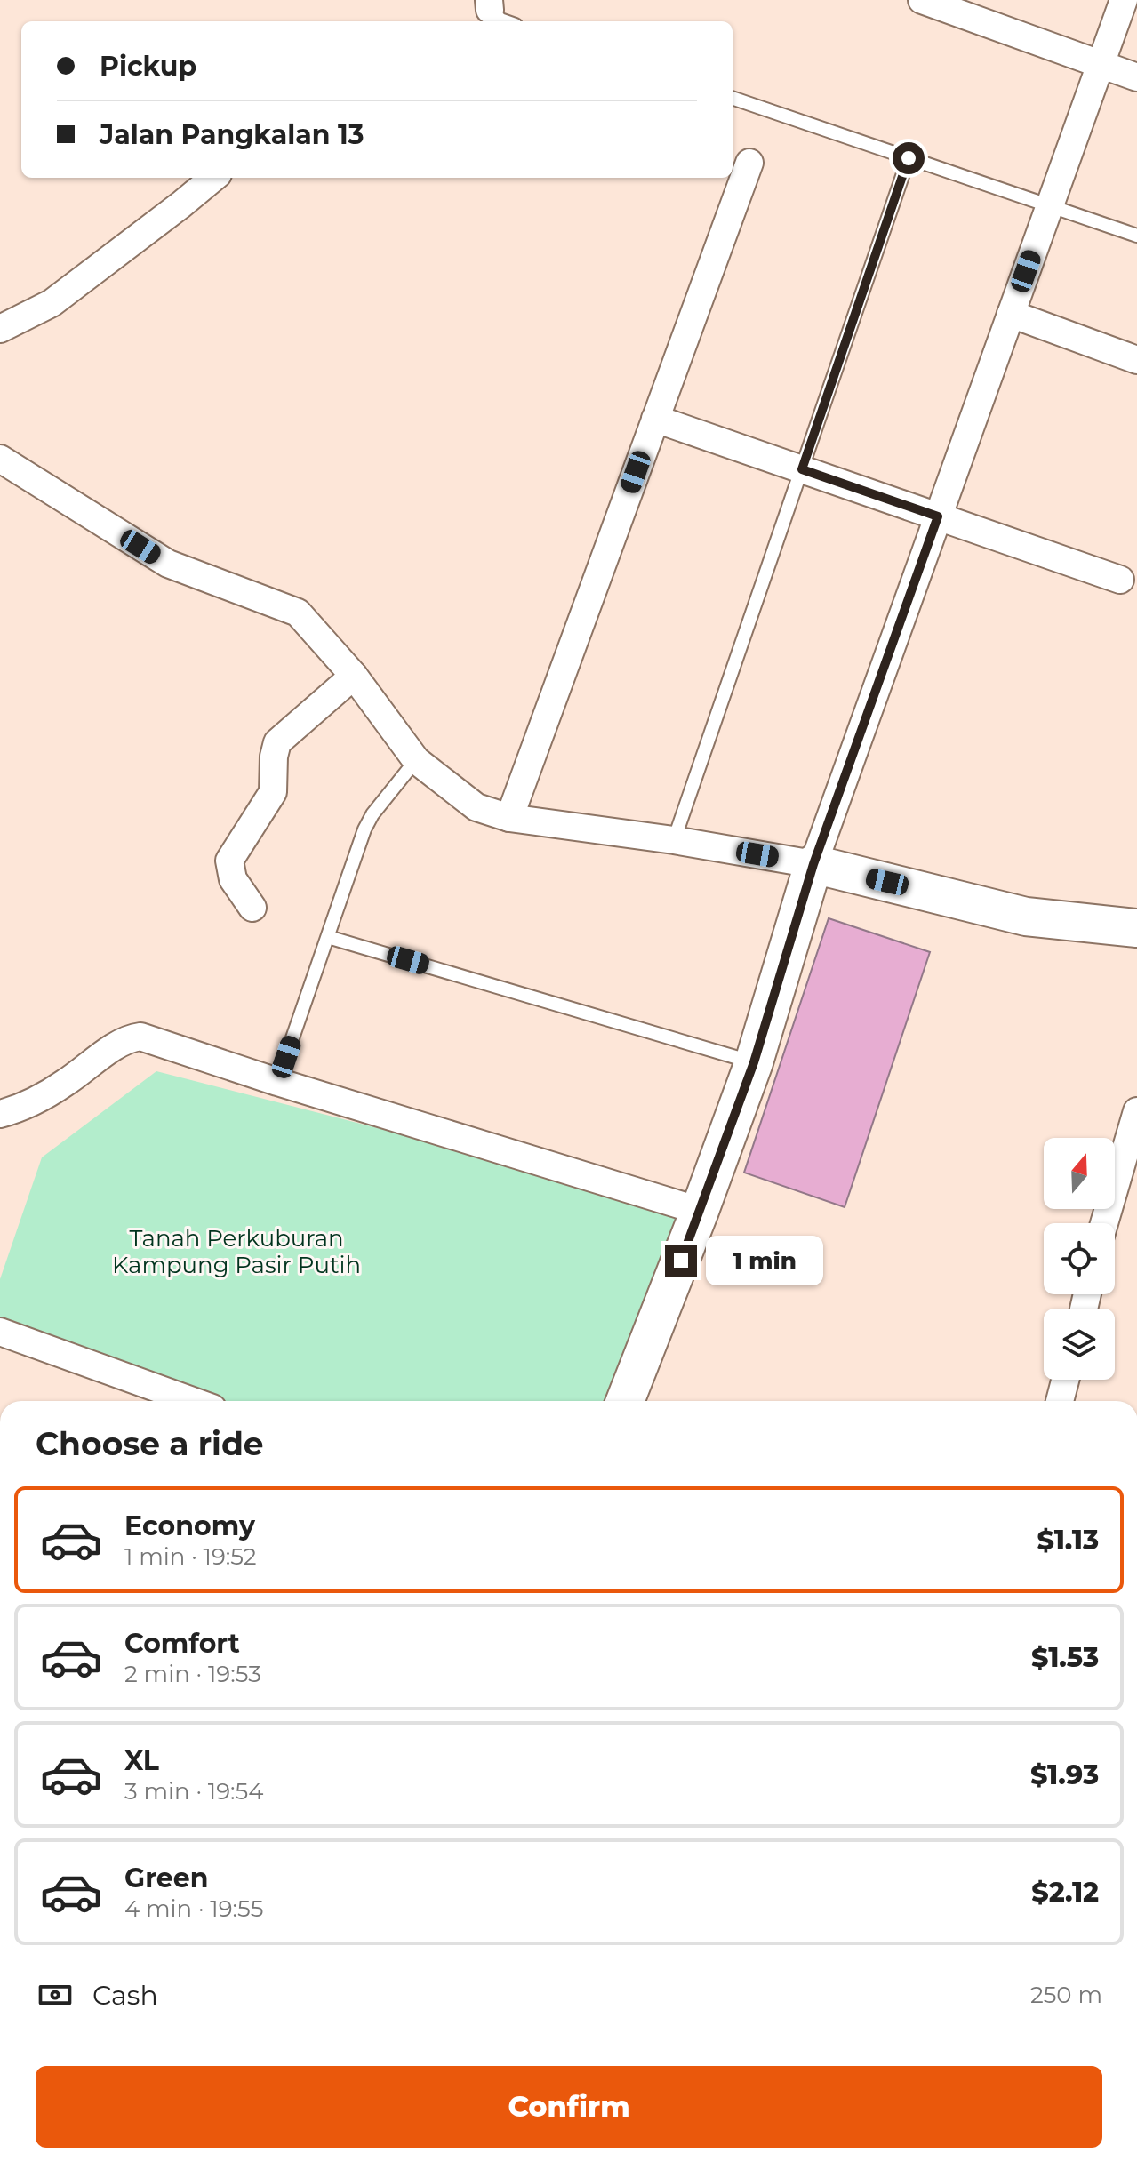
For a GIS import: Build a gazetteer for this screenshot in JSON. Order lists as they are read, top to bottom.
{
  "parks": ["Tanah Perkuburan Kampung Pasir Putih"],
  "north": "top",
  "page": {
    "banner": ["Pickup", "Jalan Pangkalan 13"],
    "bubble": "1 min",
    "heading": "Choose a ride",
    "list": [
      {
        "name": "Economy",
        "note": "1 min · 19:52",
        "value": "$1.13"
      },
      {
        "name": "Comfort",
        "note": "2 min · 19:53",
        "value": "$1.53"
      },
      {
        "name": "XL",
        "note": "3 min · 19:54",
        "value": "$1.93"
      },
      {
        "name": "Green",
        "note": "4 min · 19:55",
        "value": "$2.12"
      }
    ],
    "pay": ["Cash", "250 m"],
    "buttons": "Confirm"
  }
}
